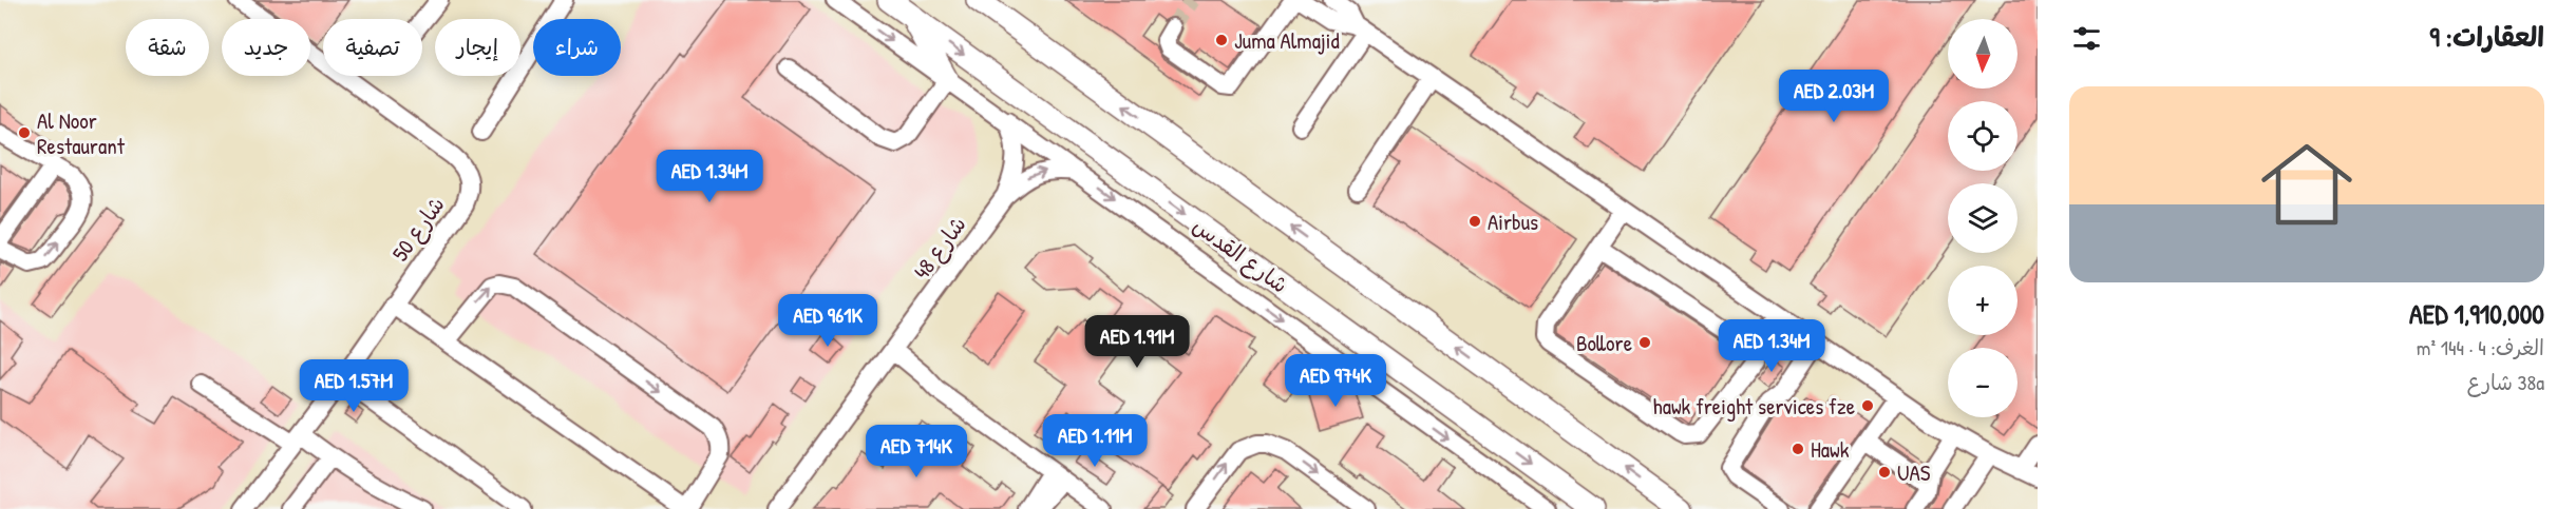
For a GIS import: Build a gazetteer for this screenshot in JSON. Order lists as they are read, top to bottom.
{
  "streets": {
    "main road": ["شارع القدس"],
    "street": ["شارع 50", "شارع 48"]
  },
  "places": [
    "Juma Almajid",
    "Al Noor Restaurant",
    "Airbus",
    "Bollore",
    "hawk freight services fze",
    "Hawk",
    "UAS"
  ],
  "north": "bottom",
  "page": {
    "heading": "العقارات: 9",
    "map_buttons": ["+", "−"],
    "chip": [
      "شراء",
      "إيجار",
      "تصفية",
      "جديد",
      "شقة"
    ],
    "price": [
      "AED 2.03M",
      "AED 1.34M",
      "AED 961K",
      "AED 1.91M",
      "AED 1.34M",
      "AED 974K",
      "AED 1.57M",
      "AED 1.11M",
      "AED 714K"
    ],
    "list": [
      {
        "name": "AED 1,910,000",
        "note": "الغرف: 4 · 144 m² · 38a شارع"
      }
    ]
  }
}
